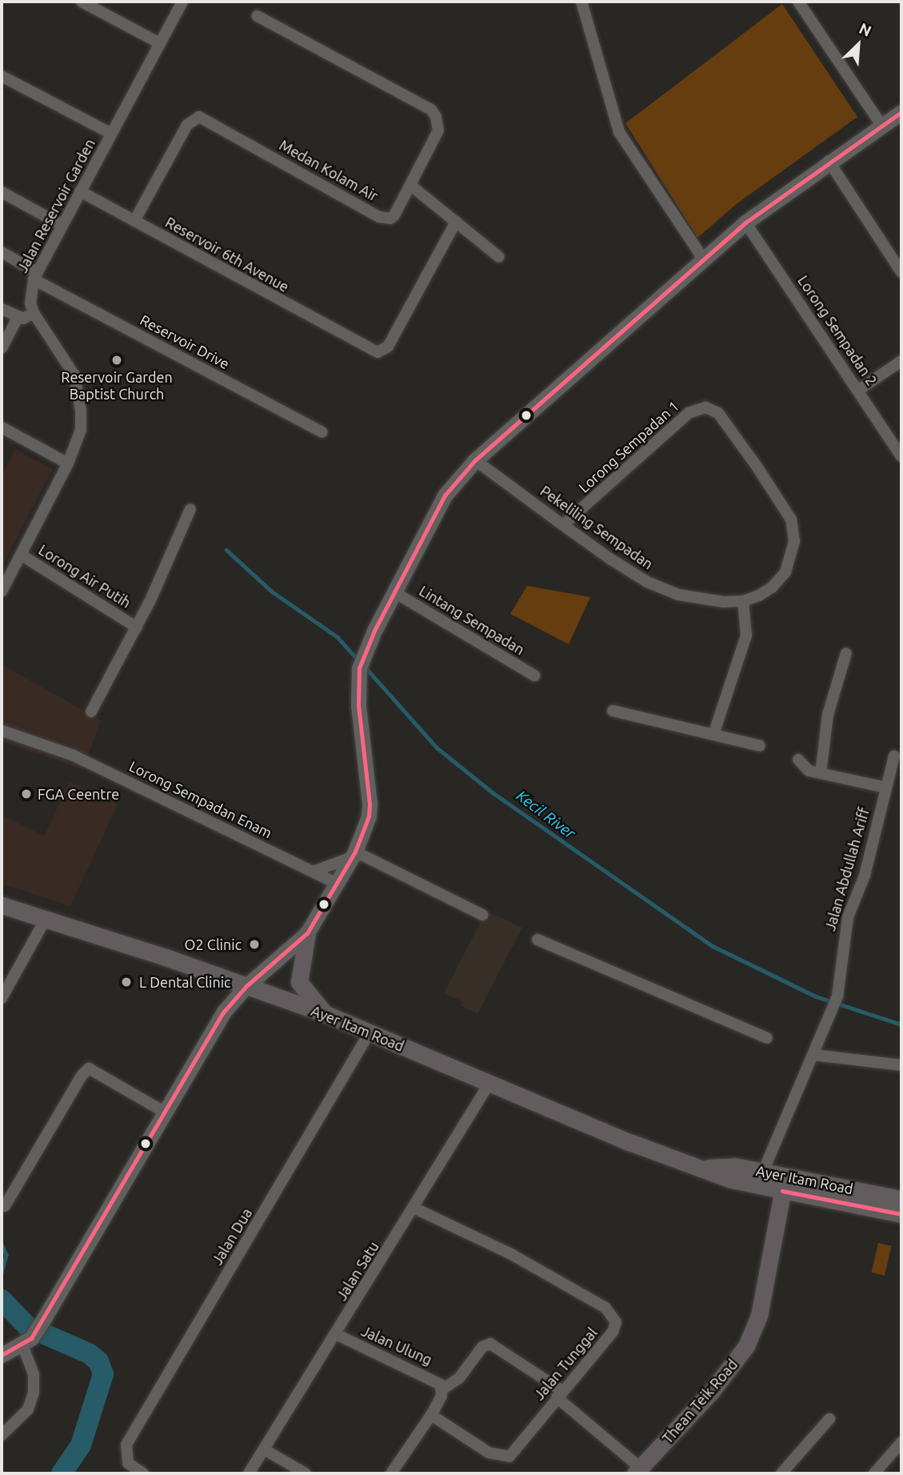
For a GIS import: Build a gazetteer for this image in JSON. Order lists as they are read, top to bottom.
{
  "streets": {
    "main road": ["Ayer Itam Road", "Thean Teik Road"],
    "street": [
      "Medan Kolam Air",
      "Jalan Reservoir Garden",
      "Reservoir 6th Avenue",
      "Lorong Sempadan 2",
      "Reservoir Drive",
      "Lorong Sempadan 1",
      "Pekeliling Sempadan",
      "Lorong Air Putih",
      "Lintang Sempadan",
      "Lorong Sempadan Enam",
      "Jalan Abdullah Ariff",
      "Jalan Dua",
      "Jalan Satu",
      "Jalan Ulung",
      "Jalan Tunggal"
    ]
  },
  "crossings": [
    ["Medan Kolam Air", "Reservoir 6th Avenue"],
    ["Jalan Reservoir Garden", "Reservoir 6th Avenue"],
    ["Jalan Reservoir Garden", "Reservoir Drive"],
    ["Lorong Sempadan 1", "Pekeliling Sempadan"],
    ["Jalan Abdullah Ariff", "Ayer Itam Road"],
    ["Ayer Itam Road", "Jalan Dua"],
    ["Ayer Itam Road", "Jalan Satu"],
    ["Ayer Itam Road", "Thean Teik Road"],
    ["Jalan Satu", "Jalan Ulung"],
    ["Jalan Satu", "Jalan Tunggal"]
  ],
  "water": ["Kecil River"],
  "places": [
    "Reservoir Garden Baptist Church",
    "FGA Ceentre",
    "O2 Clinic",
    "L Dental Clinic"
  ],
  "north": "top right"
}
